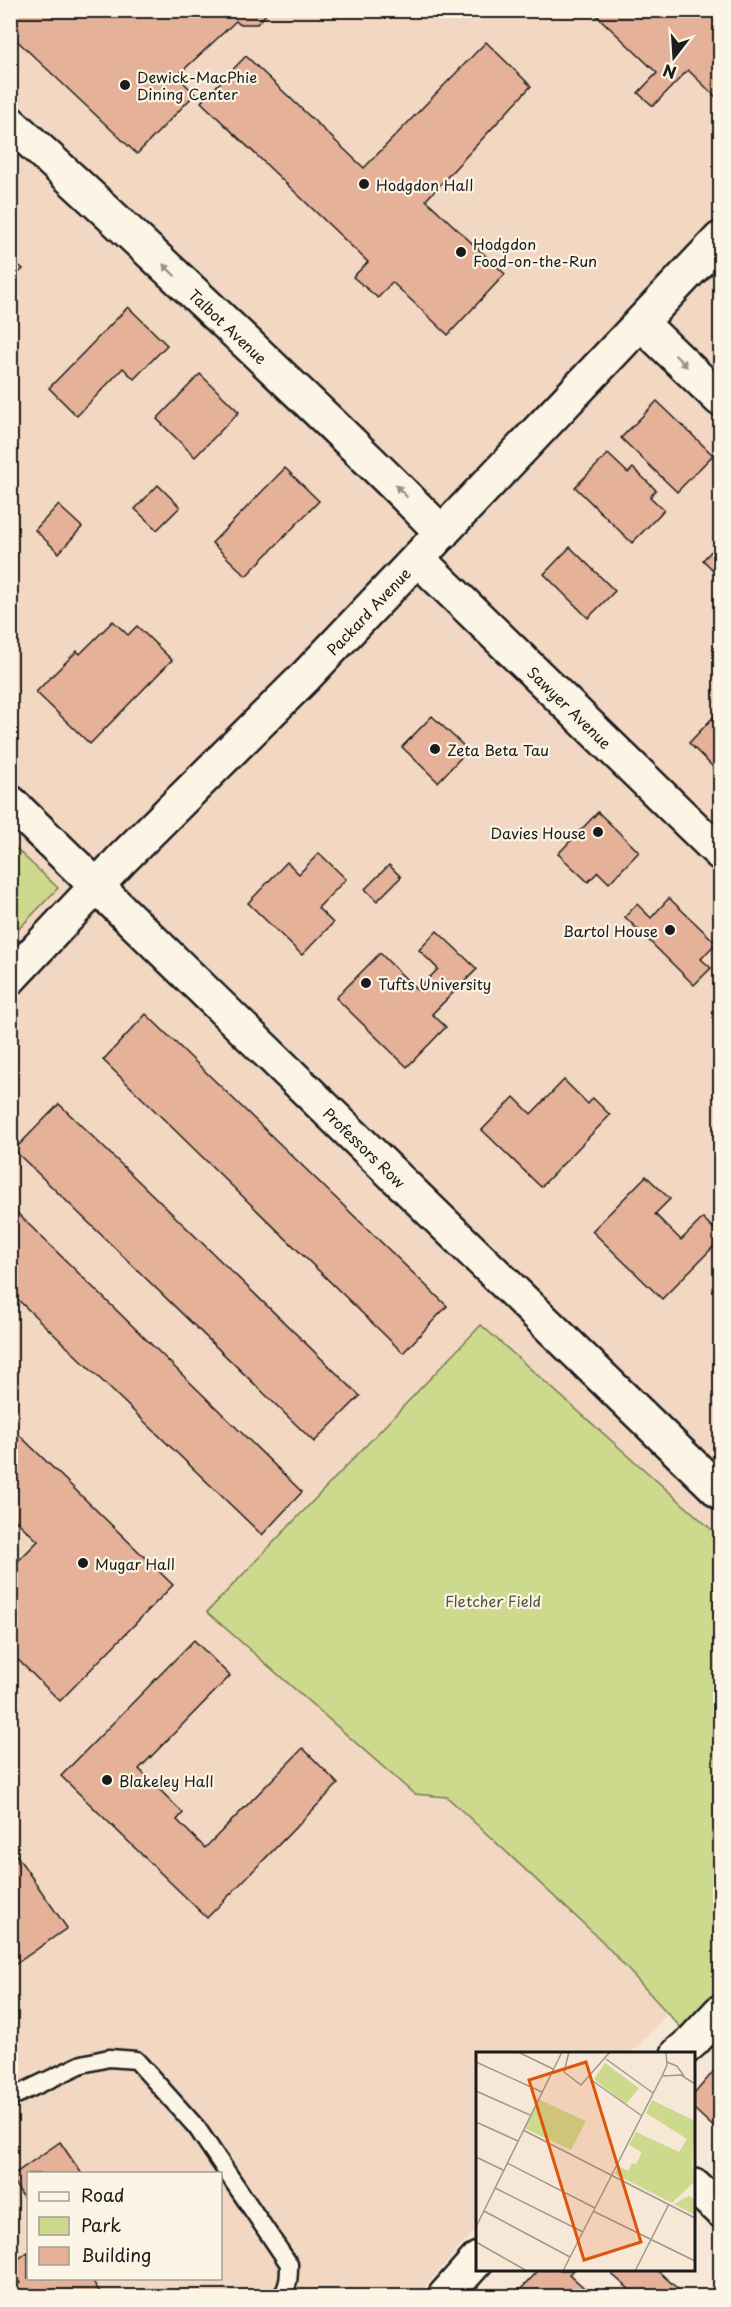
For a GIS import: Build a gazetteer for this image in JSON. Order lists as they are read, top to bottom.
{
  "streets": {
    "street": [
      "Talbot Avenue",
      "Packard Avenue",
      "Sawyer Avenue",
      "Professors Row"
    ]
  },
  "crossings": [
    ["Talbot Avenue", "Packard Avenue"],
    ["Packard Avenue", "Sawyer Avenue"],
    ["Packard Avenue", "Professors Row"]
  ],
  "one_way": ["Talbot Avenue"],
  "parks": ["Fletcher Field"],
  "places": [
    "Dewick-MacPhie Dining Center",
    "Hodgdon Hall",
    "Hodgdon Food-on-the-Run",
    "Zeta Beta Tau",
    "Davies House",
    "Bartol House",
    "Tufts University",
    "Mugar Hall",
    "Blakeley Hall"
  ],
  "legend": ["Road", "Park", "Building"],
  "north": "bottom"
}
